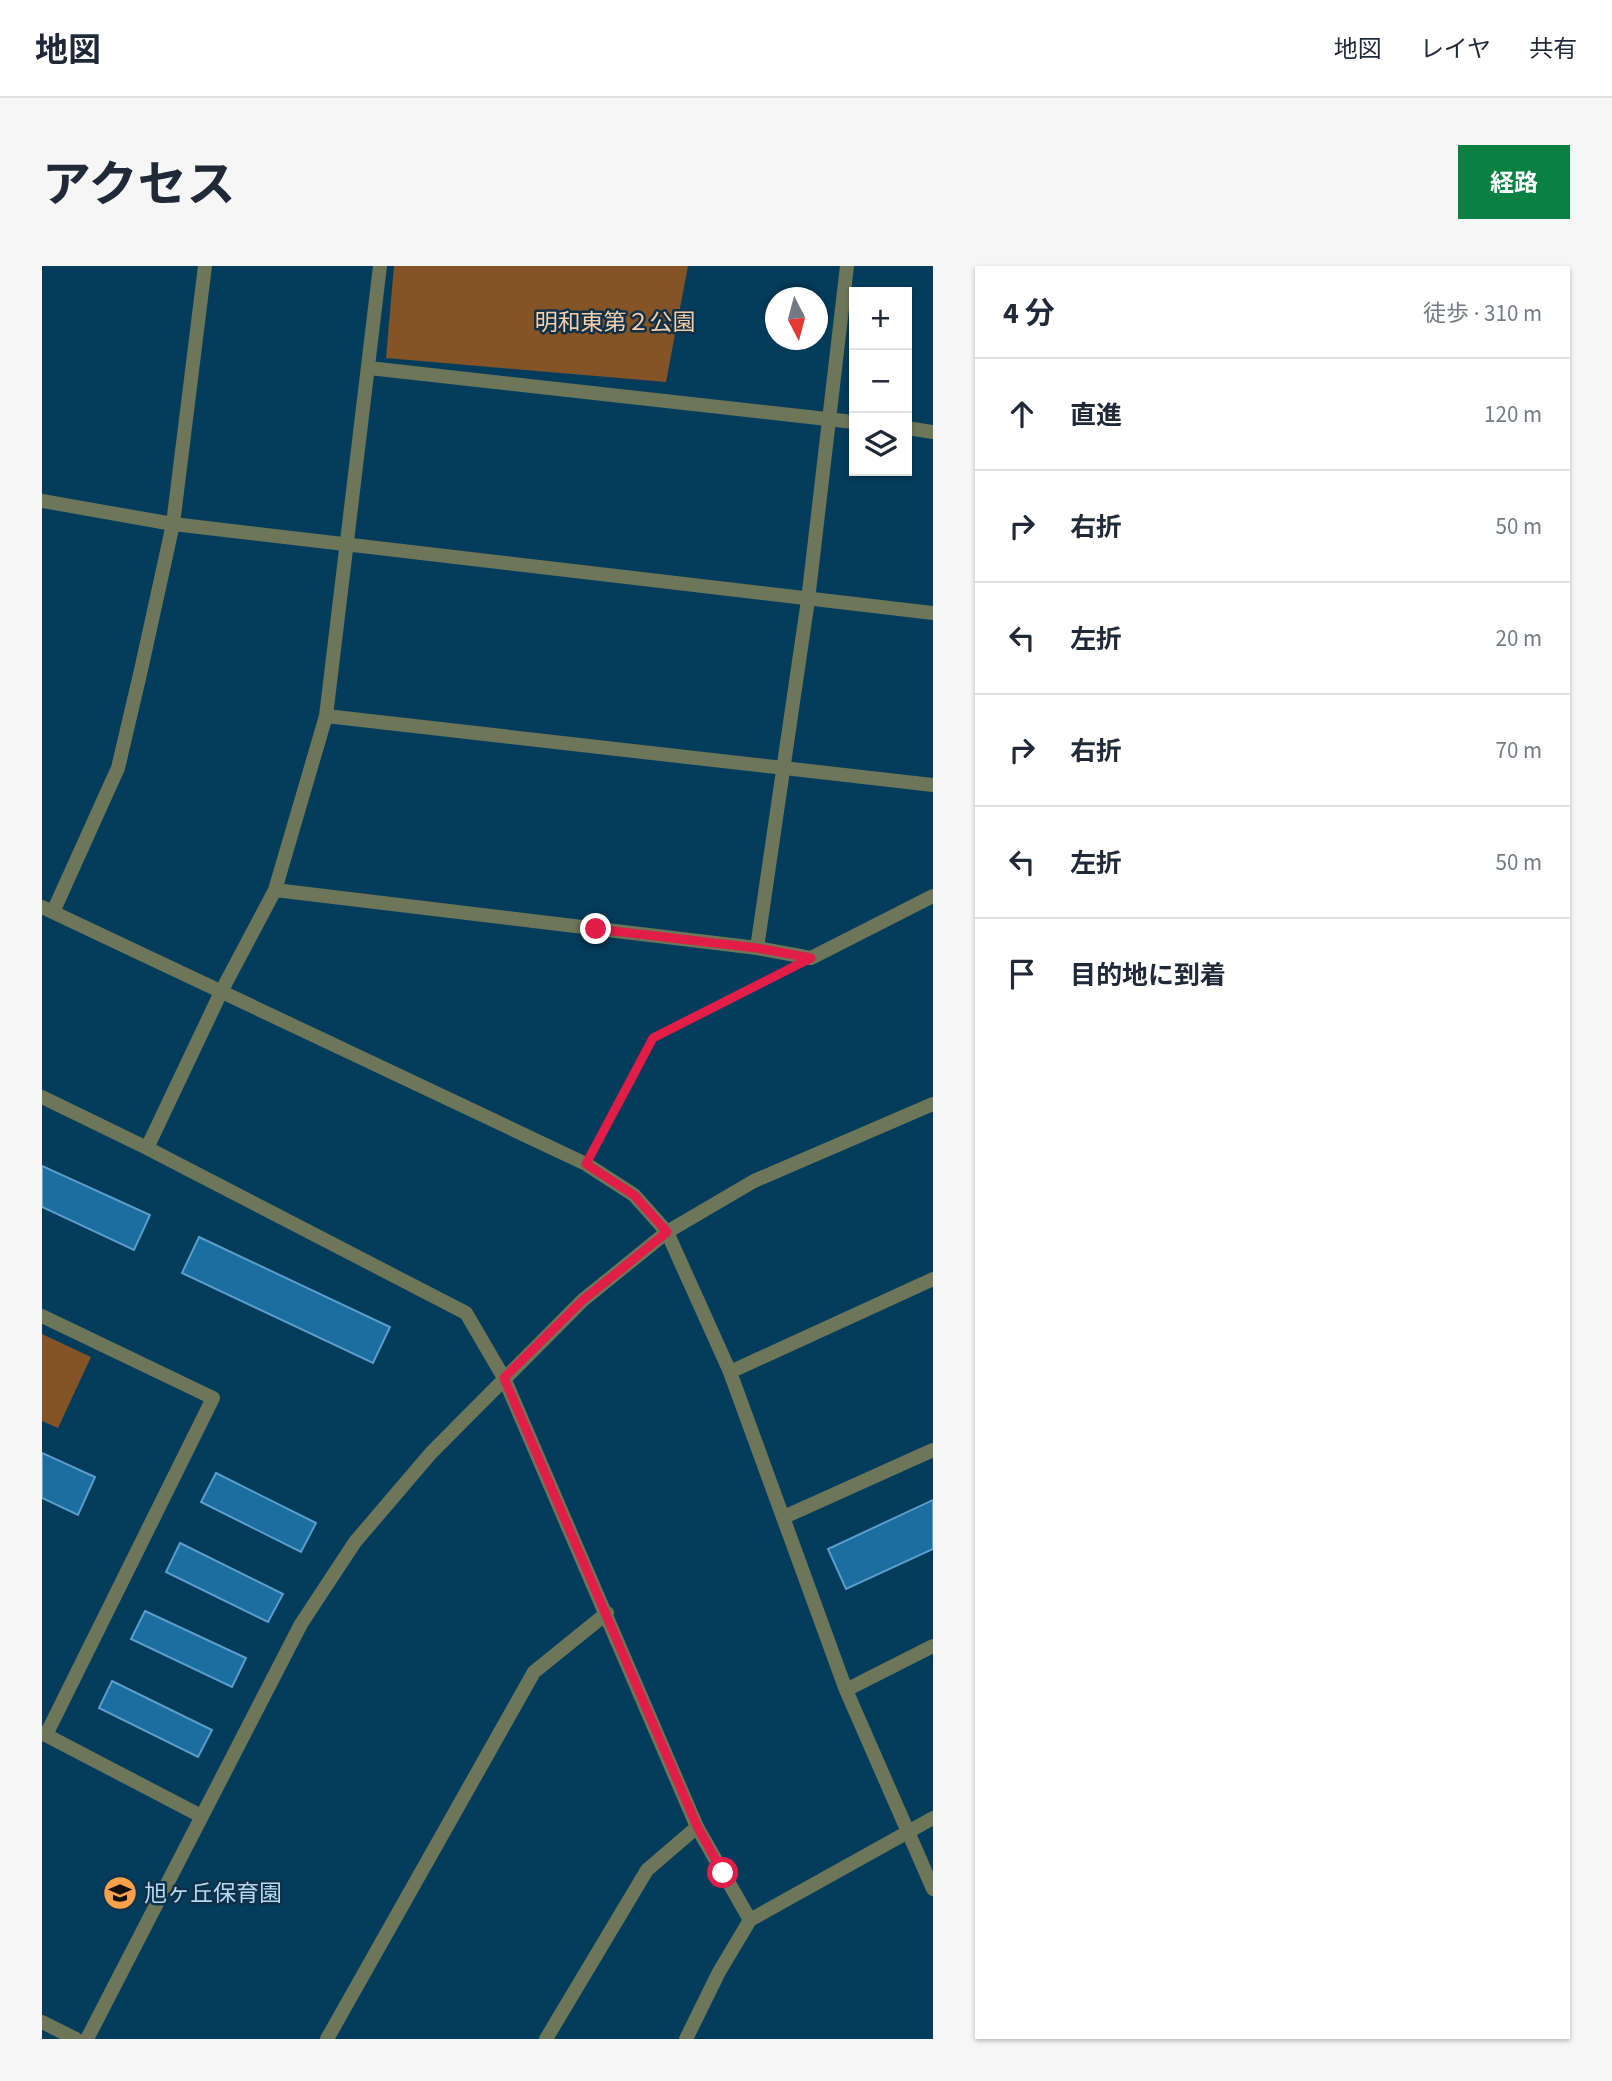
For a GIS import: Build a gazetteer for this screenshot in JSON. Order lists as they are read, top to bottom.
{
  "parks": ["明和東第２公園"],
  "places": {
    "school or university": ["旭ヶ丘保育園"]
  },
  "north": "bottom",
  "page": {
    "header": "地図",
    "nav": ["地図", "レイヤ", "共有"],
    "title": "アクセス",
    "buttons": "経路",
    "heading": ["4 分", "徒歩 · 310 m"],
    "map_buttons": ["+", "−"],
    "list": [
      ["直進", "120 m"],
      ["右折", "50 m"],
      ["左折", "20 m"],
      ["右折", "70 m"],
      ["左折", "50 m"],
      "目的地に到着"
    ]
  }
}
